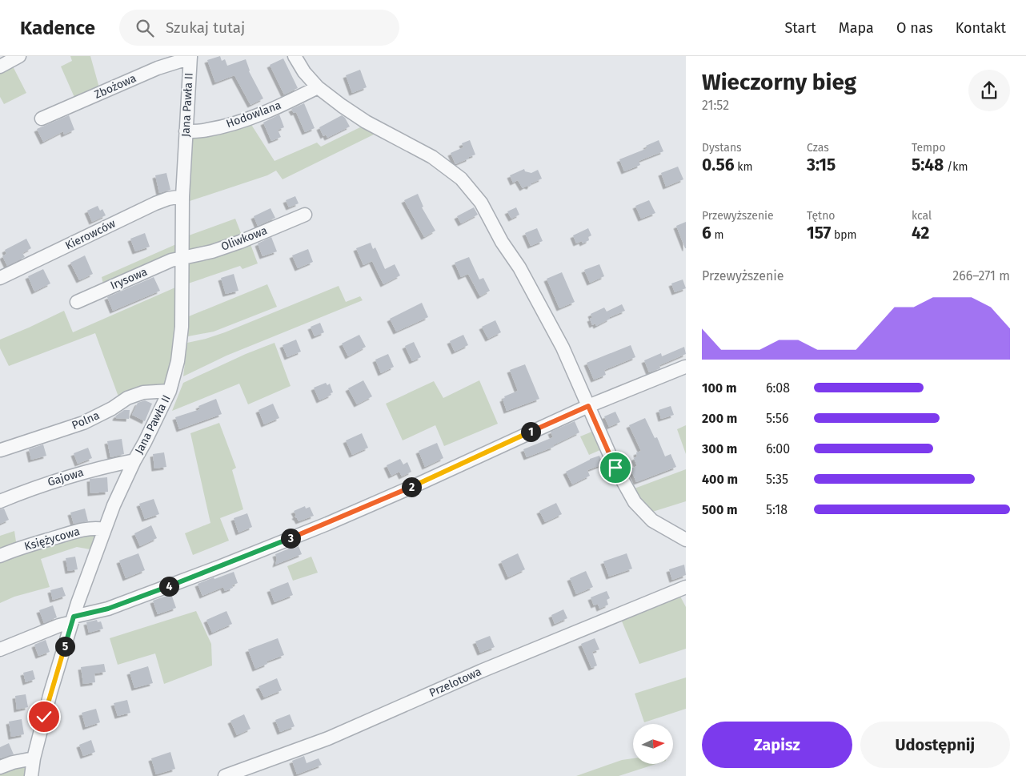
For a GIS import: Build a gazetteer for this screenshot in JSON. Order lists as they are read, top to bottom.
{
  "streets": {
    "street": [
      "Zbożowa",
      "Jana Pawła II",
      "Hodowlana",
      "Kierowców",
      "Oliwkowa",
      "Irysowa",
      "Polna",
      "Gajowa",
      "Księżycowa",
      "Przelotowa"
    ]
  },
  "crossings": [
    ["Zbożowa", "Jana Pawła II"],
    ["Jana Pawła II", "Hodowlana"],
    ["Jana Pawła II", "Kierowców"],
    ["Jana Pawła II", "Oliwkowa"],
    ["Jana Pawła II", "Irysowa"],
    ["Jana Pawła II", "Polna"],
    ["Jana Pawła II", "Gajowa"],
    ["Jana Pawła II", "Księżycowa"],
    ["Oliwkowa", "Irysowa"]
  ],
  "north": "right",
  "page": {
    "header": "Kadence",
    "search": "Szukaj tutaj",
    "nav": [
      "Start",
      "Mapa",
      "O nas",
      "Kontakt"
    ],
    "heading": ["Wieczorny bieg", "21:52"],
    "stats": [
      ["Dystans", "0.56 km"],
      ["Czas", "3:15"],
      ["Tempo", "5:48 /km"],
      ["Przewyższenie", "6 m"],
      ["Tętno", "157 bpm"],
      ["kcal", "42"]
    ],
    "chart": ["Przewyższenie", "266–271 m"],
    "list": [
      {
        "name": "100 m",
        "note": "6:08"
      },
      {
        "name": "200 m",
        "note": "5:56"
      },
      {
        "name": "300 m",
        "note": "6:00"
      },
      {
        "name": "400 m",
        "note": "5:35"
      },
      {
        "name": "500 m",
        "note": "5:18"
      }
    ],
    "pins": [
      "1",
      "2",
      "3",
      "4",
      "5"
    ],
    "buttons": ["Zapisz", "Udostępnij"]
  }
}
